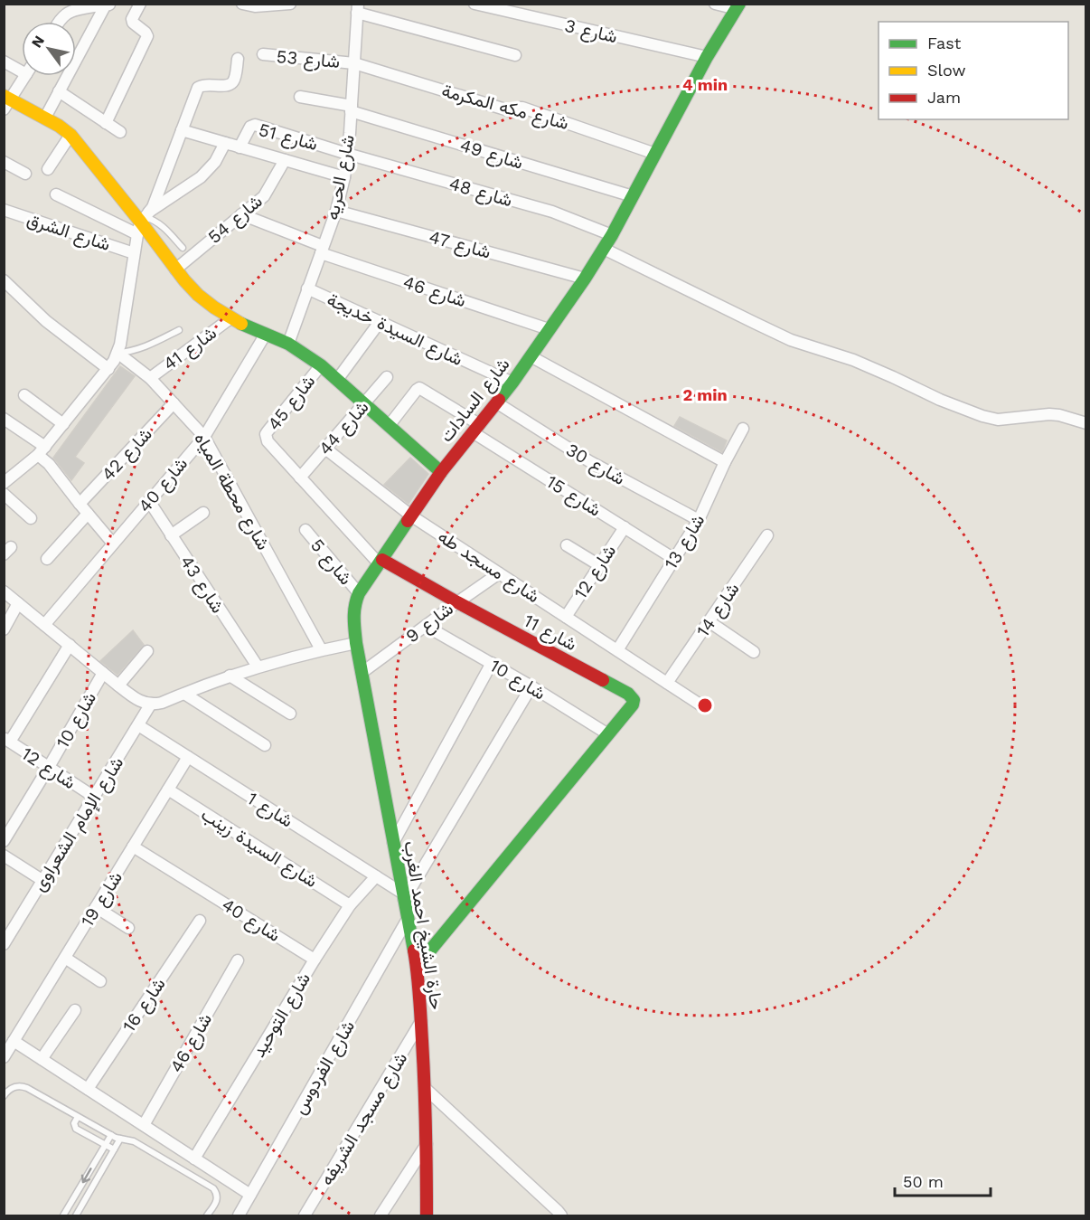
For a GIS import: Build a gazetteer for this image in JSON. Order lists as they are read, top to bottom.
{
  "streets": {
    "street": [
      "شارع 3",
      "شارع 53",
      "شارع مكه المكرمة",
      "شارع 51",
      "شارع 49",
      "شارع الحريه",
      "شارع 48",
      "شارع 54",
      "شارع الشرق",
      "شارع 47",
      "شارع 46",
      "شارع السيدة خديجة",
      "شارع 41",
      "شارع السادات",
      "شارع 45",
      "شارع 44",
      "شارع 42",
      "شارع 30",
      "شارع 40",
      "شارع محطة المياه",
      "شارع 15",
      "شارع 13",
      "شارع 5",
      "شارع مسجد طه",
      "شارع 12",
      "شارع 43",
      "شارع 14",
      "شارع 9",
      "شارع 11",
      "شارع 10",
      "شارع 1",
      "شارع الإمام الشعراوى",
      "شارع السيدة زينب",
      "شارع 19",
      "حارة الشيخ احمد الغرب",
      "شارع 16",
      "شارع التوحيد",
      "شارع الفردوس",
      "شارع مسجد الشريفه"
    ]
  },
  "crossings": [
    ["شارع 3", "شارع السادات"],
    ["شارع 53", "شارع مكه المكرمة"],
    ["شارع 53", "شارع الحريه"],
    ["شارع مكه المكرمة", "شارع الحريه"],
    ["شارع مكه المكرمة", "شارع السادات"],
    ["شارع 51", "شارع الحريه"],
    ["شارع 51", "شارع 48"],
    ["شارع 49", "شارع الحريه"],
    ["شارع 49", "شارع السادات"],
    ["شارع الحريه", "شارع 48"],
    ["شارع الحريه", "شارع 47"],
    ["شارع الحريه", "شارع 46"],
    ["شارع الحريه", "شارع السيدة خديجة"],
    ["شارع 48", "شارع السادات"],
    ["شارع 54", "شارع 46"],
    ["شارع 47", "شارع السادات"],
    ["شارع 46", "شارع السادات"],
    ["شارع السيدة خديجة", "شارع السادات"],
    ["شارع 41", "شارع محطة المياه"],
    ["شارع السادات", "شارع 30"],
    ["شارع السادات", "شارع 15"],
    ["شارع السادات", "شارع 5"],
    ["شارع السادات", "شارع مسجد طه"],
    ["شارع السادات", "شارع 11"],
    ["شارع السادات", "حارة الشيخ احمد الغرب"],
    ["شارع 45", "شارع 44"],
    ["شارع 44", "شارع مسجد طه"],
    ["شارع 42", "شارع محطة المياه"],
    ["شارع 30", "شارع 13"],
    ["شارع 40", "شارع محطة المياه"],
    ["شارع 40", "شارع 43"],
    ["شارع 40", "شارع 19"],
    ["شارع 40", "شارع التوحيد"],
    ["شارع 15", "شارع 13"],
    ["شارع 15", "شارع 12"],
    ["شارع 13", "شارع مسجد طه"],
    ["شارع مسجد طه", "شارع 12"],
    ["شارع مسجد طه", "شارع 14"],
    ["شارع مسجد طه", "شارع 9"],
    ["شارع 12", "شارع 10"],
    ["شارع 12", "شارع الإمام الشعراوى"],
    ["شارع 9", "شارع 11"],
    ["شارع 9", "شارع 10"],
    ["شارع 9", "حارة الشيخ احمد الغرب"],
    ["شارع 11", "شارع 10"],
    ["شارع 1", "شارع الإمام الشعراوى"],
    ["شارع 1", "شارع 19"],
    ["شارع 1", "حارة الشيخ احمد الغرب"],
    ["شارع 1", "شارع التوحيد"],
    ["شارع السيدة زينب", "شارع 19"],
    ["شارع السيدة زينب", "شارع التوحيد"],
    ["حارة الشيخ احمد الغرب", "شارع الفردوس"],
    ["حارة الشيخ احمد الغرب", "شارع مسجد الشريفه"]
  ],
  "legend": ["Fast", "Slow", "Jam"],
  "scale_bar": "50 m",
  "north": "top left",
  "rings": ["4 min", "2 min"]
}
